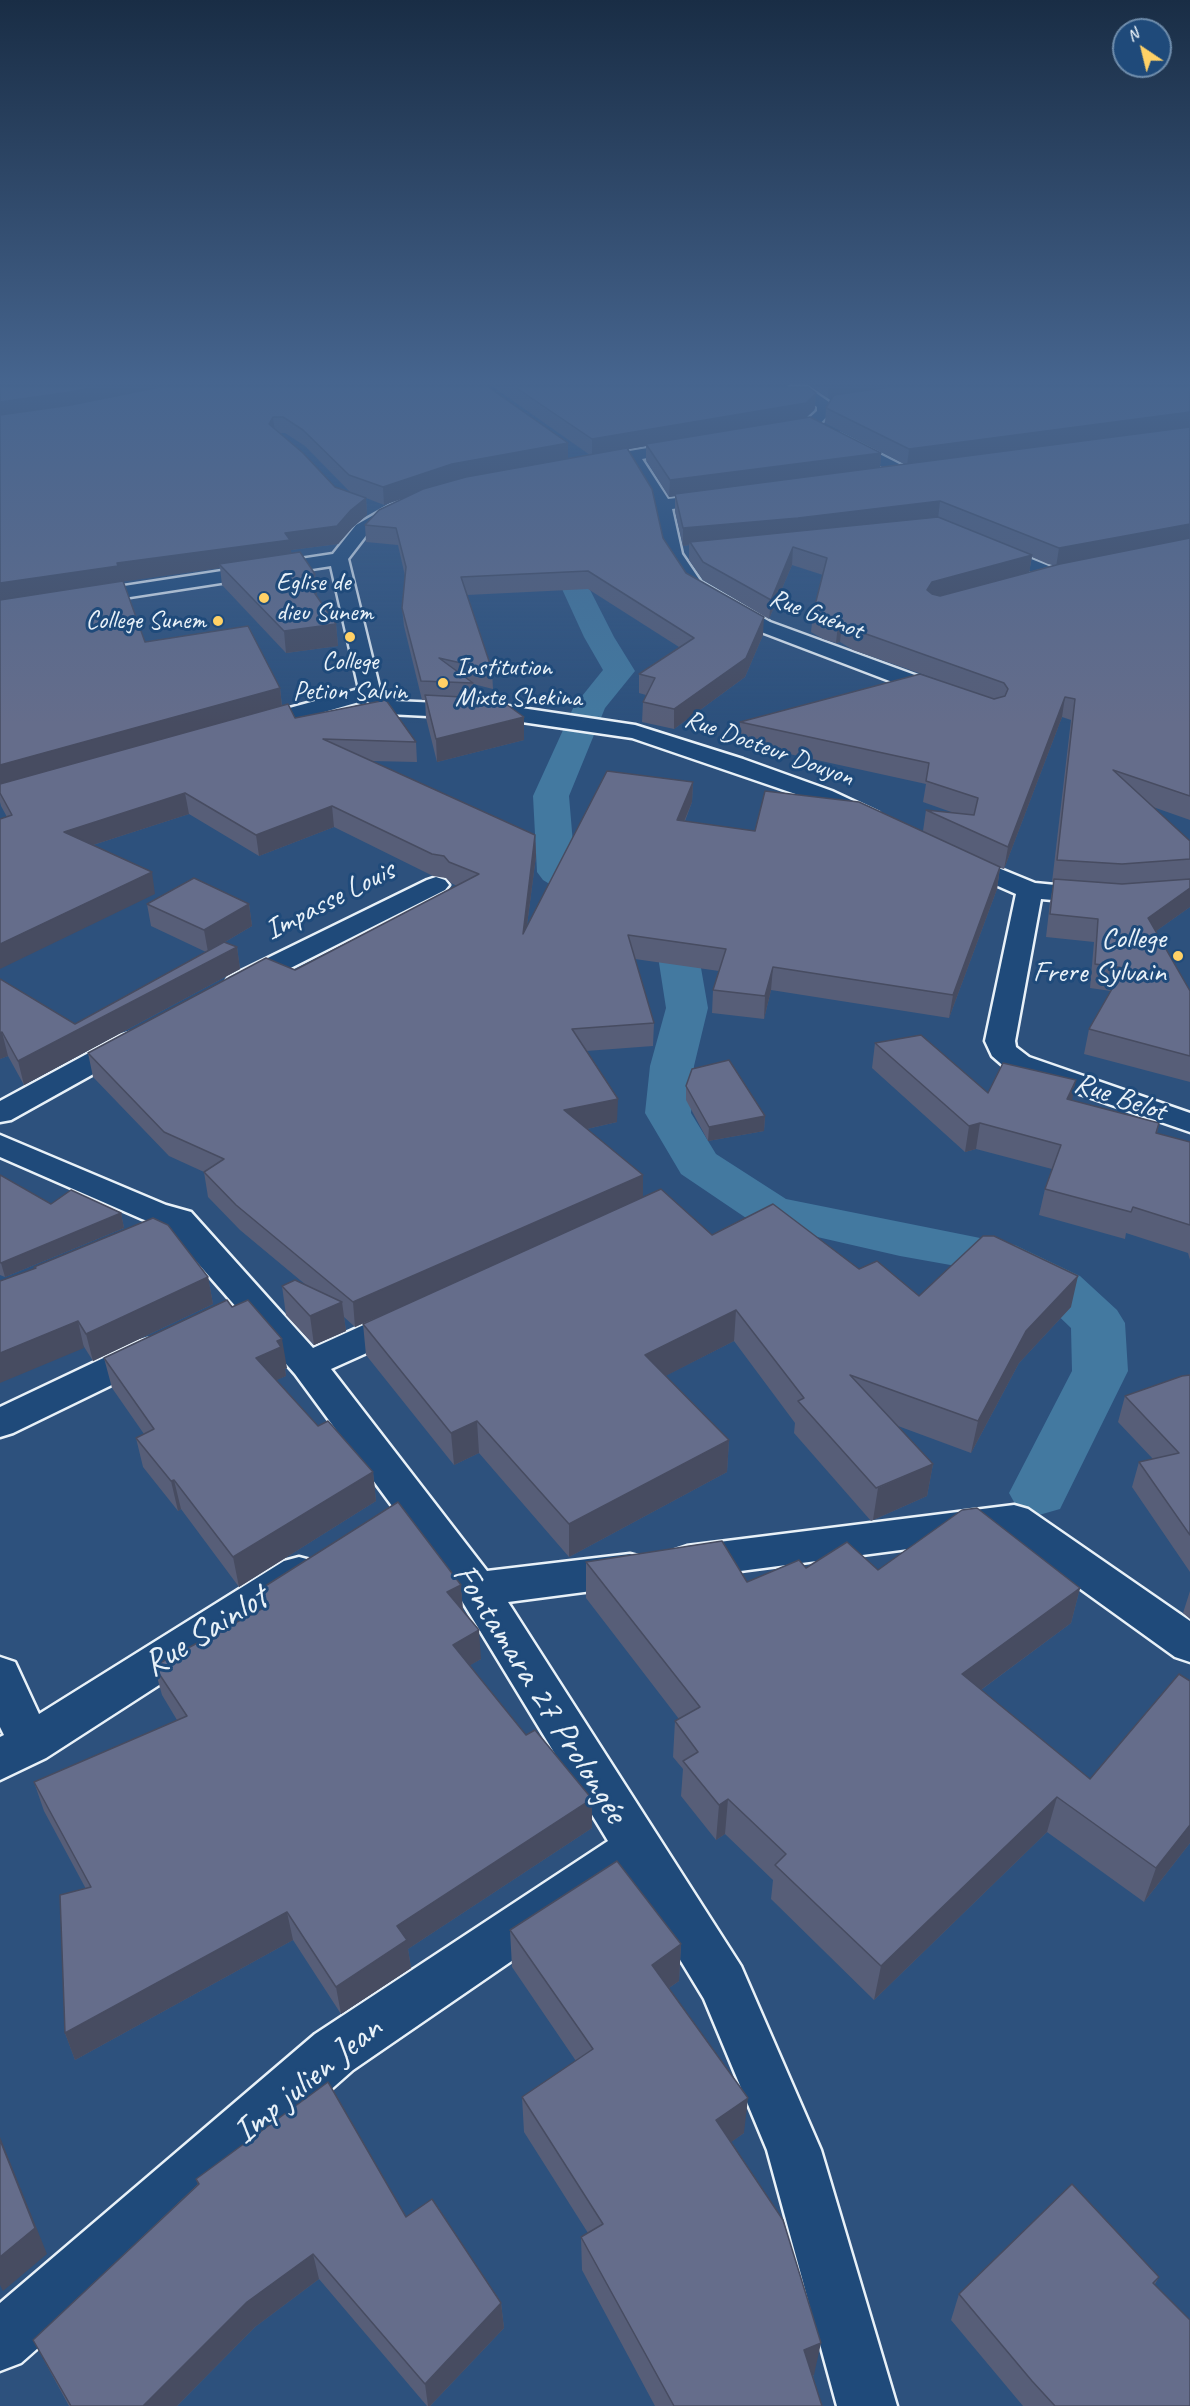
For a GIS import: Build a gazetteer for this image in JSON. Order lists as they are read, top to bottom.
{
  "streets": {
    "street": [
      "Rue Guénot",
      "Rue Docteur Douyon",
      "Impasse Louis",
      "Rue Belot",
      "Rue Sainlot",
      "Fontamara 27 Prolongée",
      "Imp julien Jean"
    ]
  },
  "crossings": [
    ["Fontamara 27 Prolongée", "Imp julien Jean"]
  ],
  "places": [
    "Eglise de dieu Sunem",
    "College Sunem",
    "College Petion Salvin",
    "Institution Mixte Shekina",
    "College Frere Sylvain"
  ],
  "north": "top left"
}
